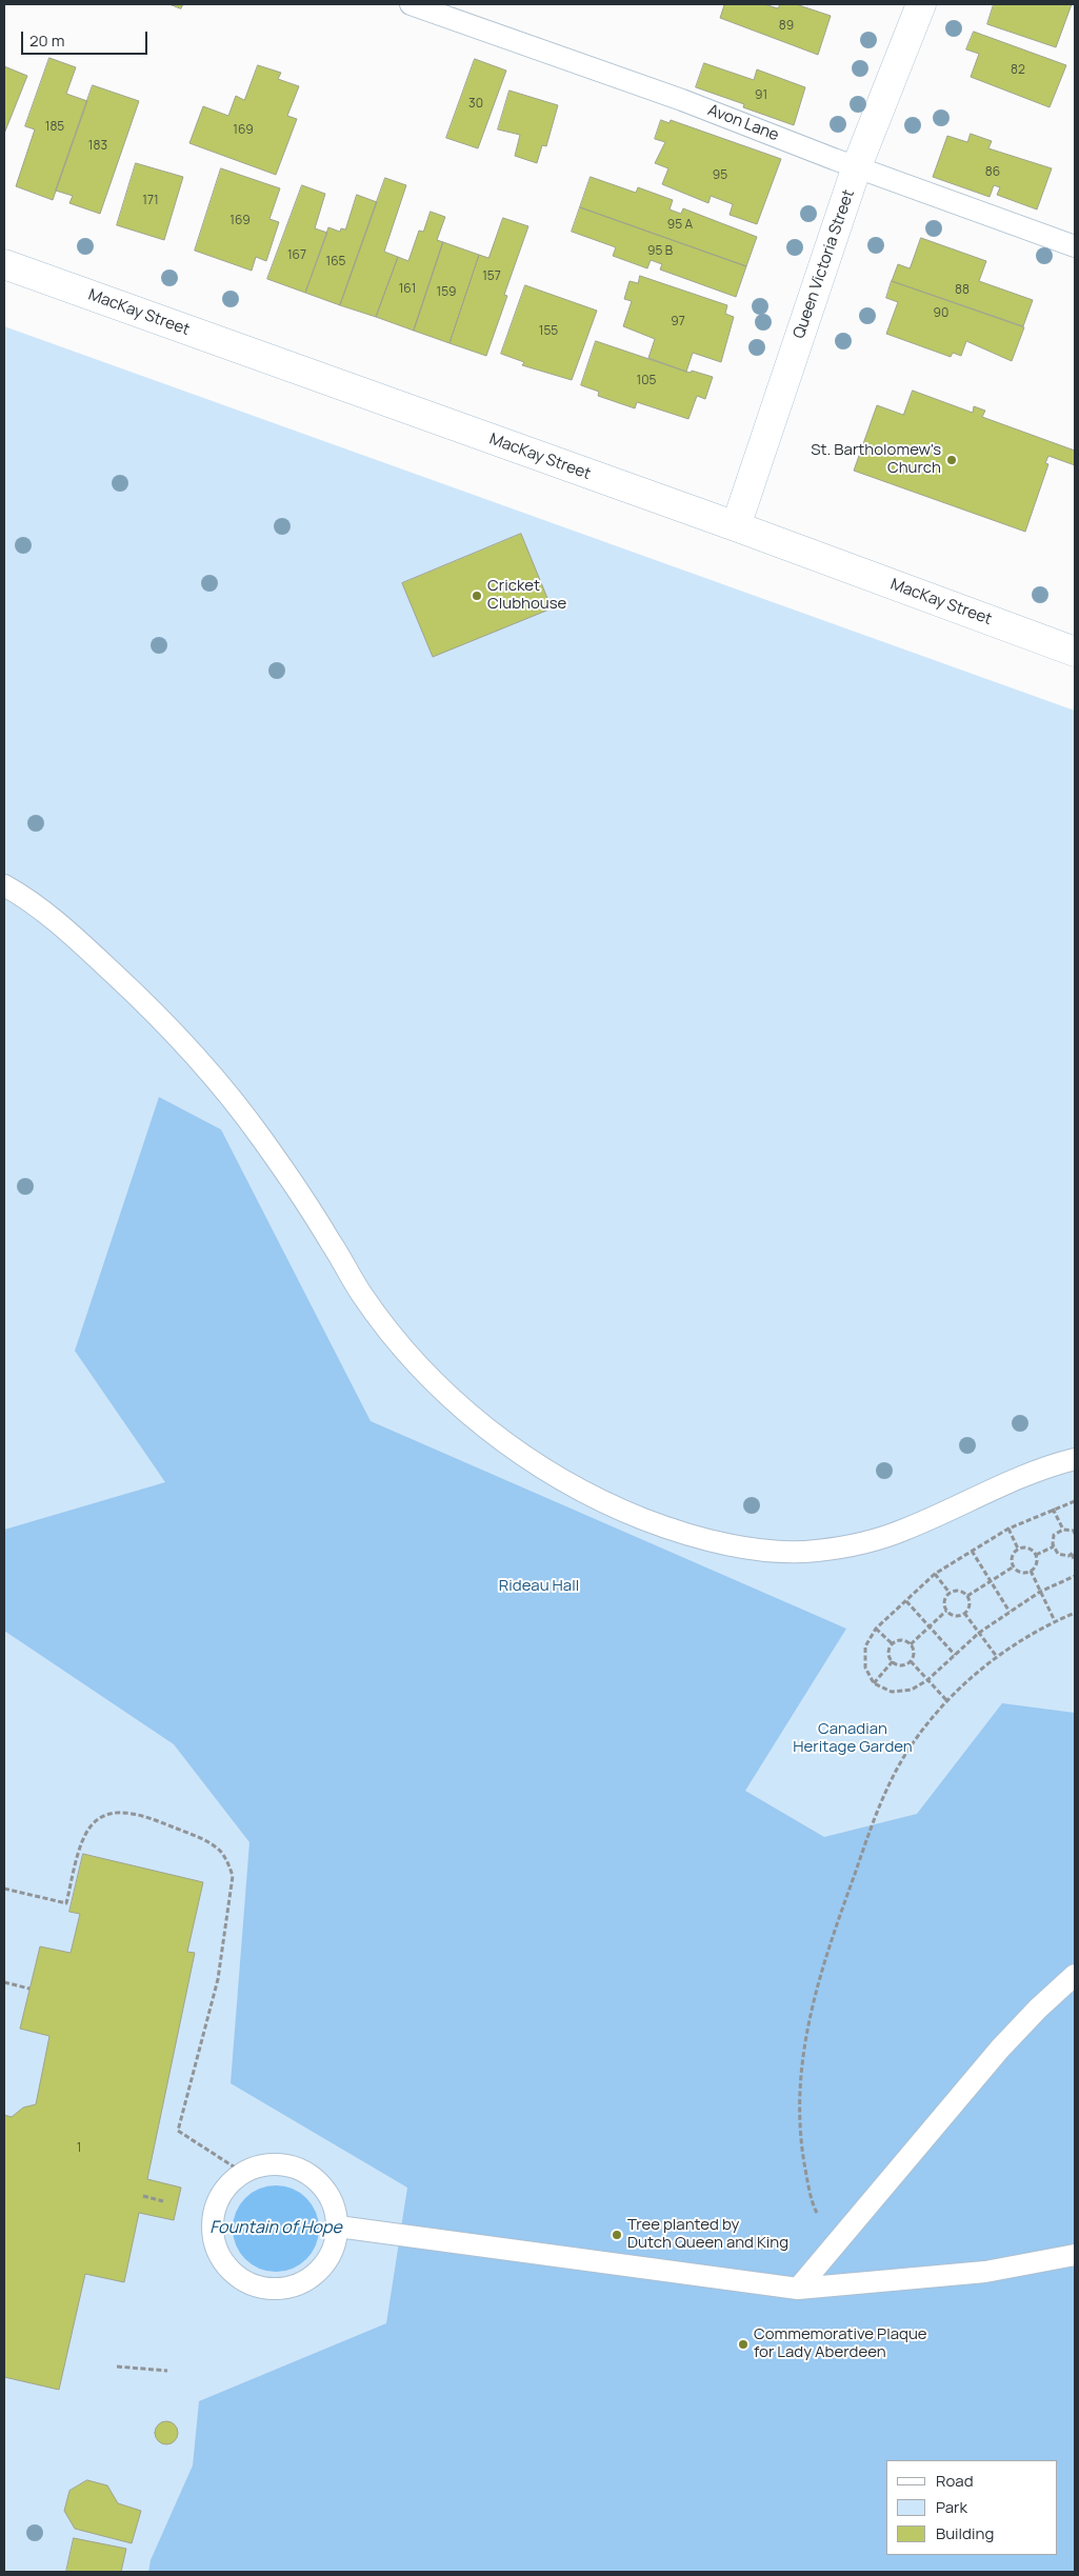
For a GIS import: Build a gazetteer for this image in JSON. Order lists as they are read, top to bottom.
{
  "streets": {
    "street": ["Queen Victoria Street", "MacKay Street"],
    "lane": ["Avon Lane"]
  },
  "crossings": [
    ["Avon Lane", "Queen Victoria Street"],
    ["Queen Victoria Street", "MacKay Street"]
  ],
  "water": ["Fountain of Hope"],
  "parks": ["Rideau Hall", "Canadian Heritage Garden"],
  "places": [
    "St. Bartholomew's Church",
    "Cricket Clubhouse",
    "Tree planted by Dutch Queen and King",
    "Commemorative Plaque for Lady Aberdeen"
  ],
  "house_numbers": [
    "89",
    "82",
    "91",
    "30",
    "185",
    "169",
    "183",
    "86",
    "95",
    "171",
    "169",
    "95 A",
    "95 B",
    "167",
    "165",
    "157",
    "161",
    "88",
    "159",
    "90",
    "97",
    "155",
    "105",
    "1"
  ],
  "legend": ["Road", "Park", "Building"],
  "scale_bar": "20 m"
}
